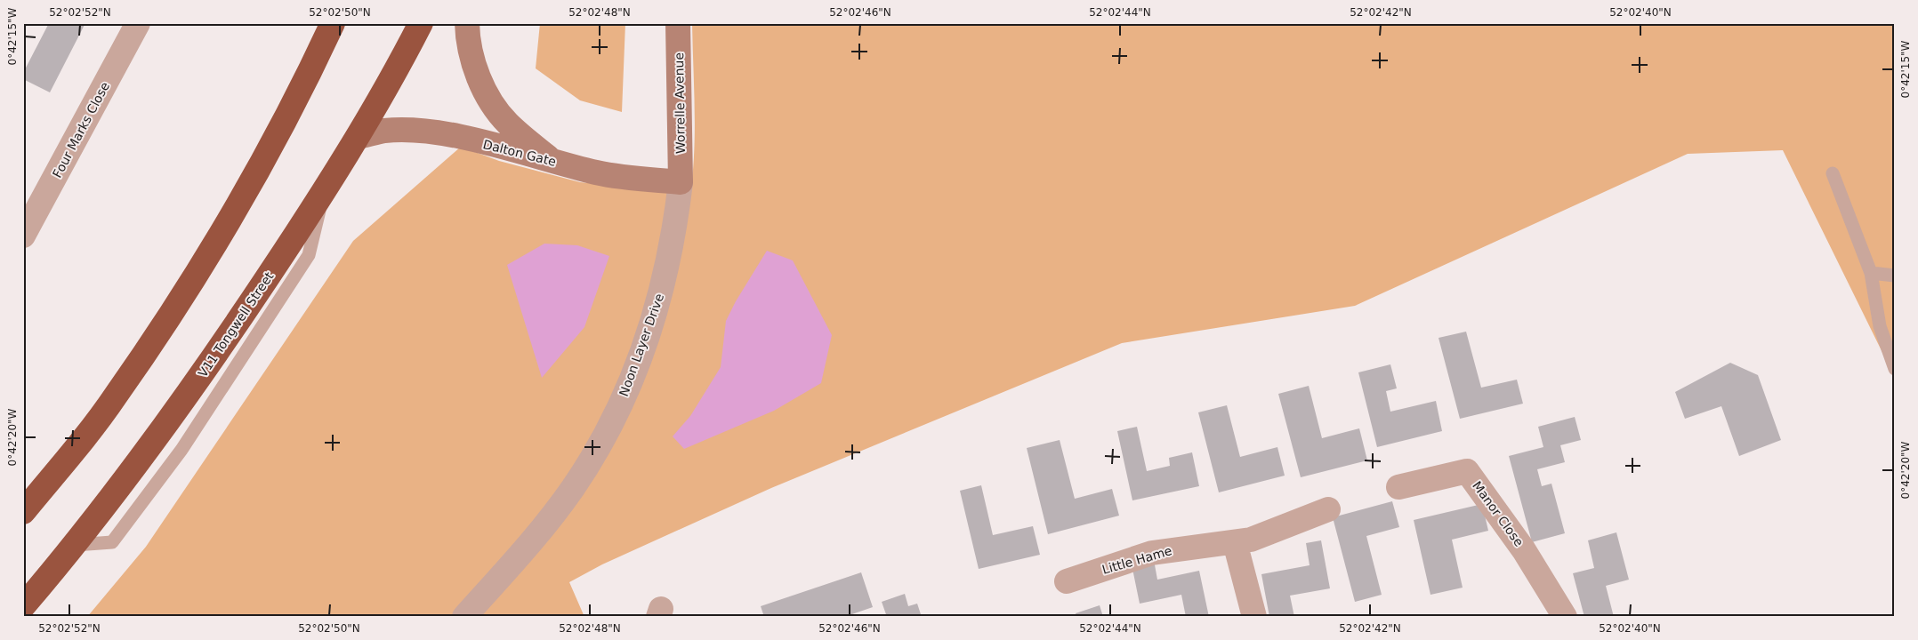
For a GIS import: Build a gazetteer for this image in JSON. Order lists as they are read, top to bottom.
{
  "streets": {
    "highway": ["V11 Tongwell Street"],
    "street": [
      "Worrelle Avenue",
      "Four Marks Close",
      "Dalton Gate",
      "Noon Layer Drive",
      "Manor Close",
      "Little Hame"
    ]
  },
  "crossings": [
    ["Worrelle Avenue", "Dalton Gate"],
    ["Worrelle Avenue", "Noon Layer Drive"],
    ["Dalton Gate", "V11 Tongwell Street"],
    ["Dalton Gate", "Noon Layer Drive"]
  ],
  "coordinates": [
    "52°02'52\"N",
    "52°02'50\"N",
    "52°02'48\"N",
    "52°02'46\"N",
    "52°02'44\"N",
    "52°02'42\"N",
    "52°02'40\"N",
    "0°42'15\"W",
    "0°42'20\"W"
  ]
}
